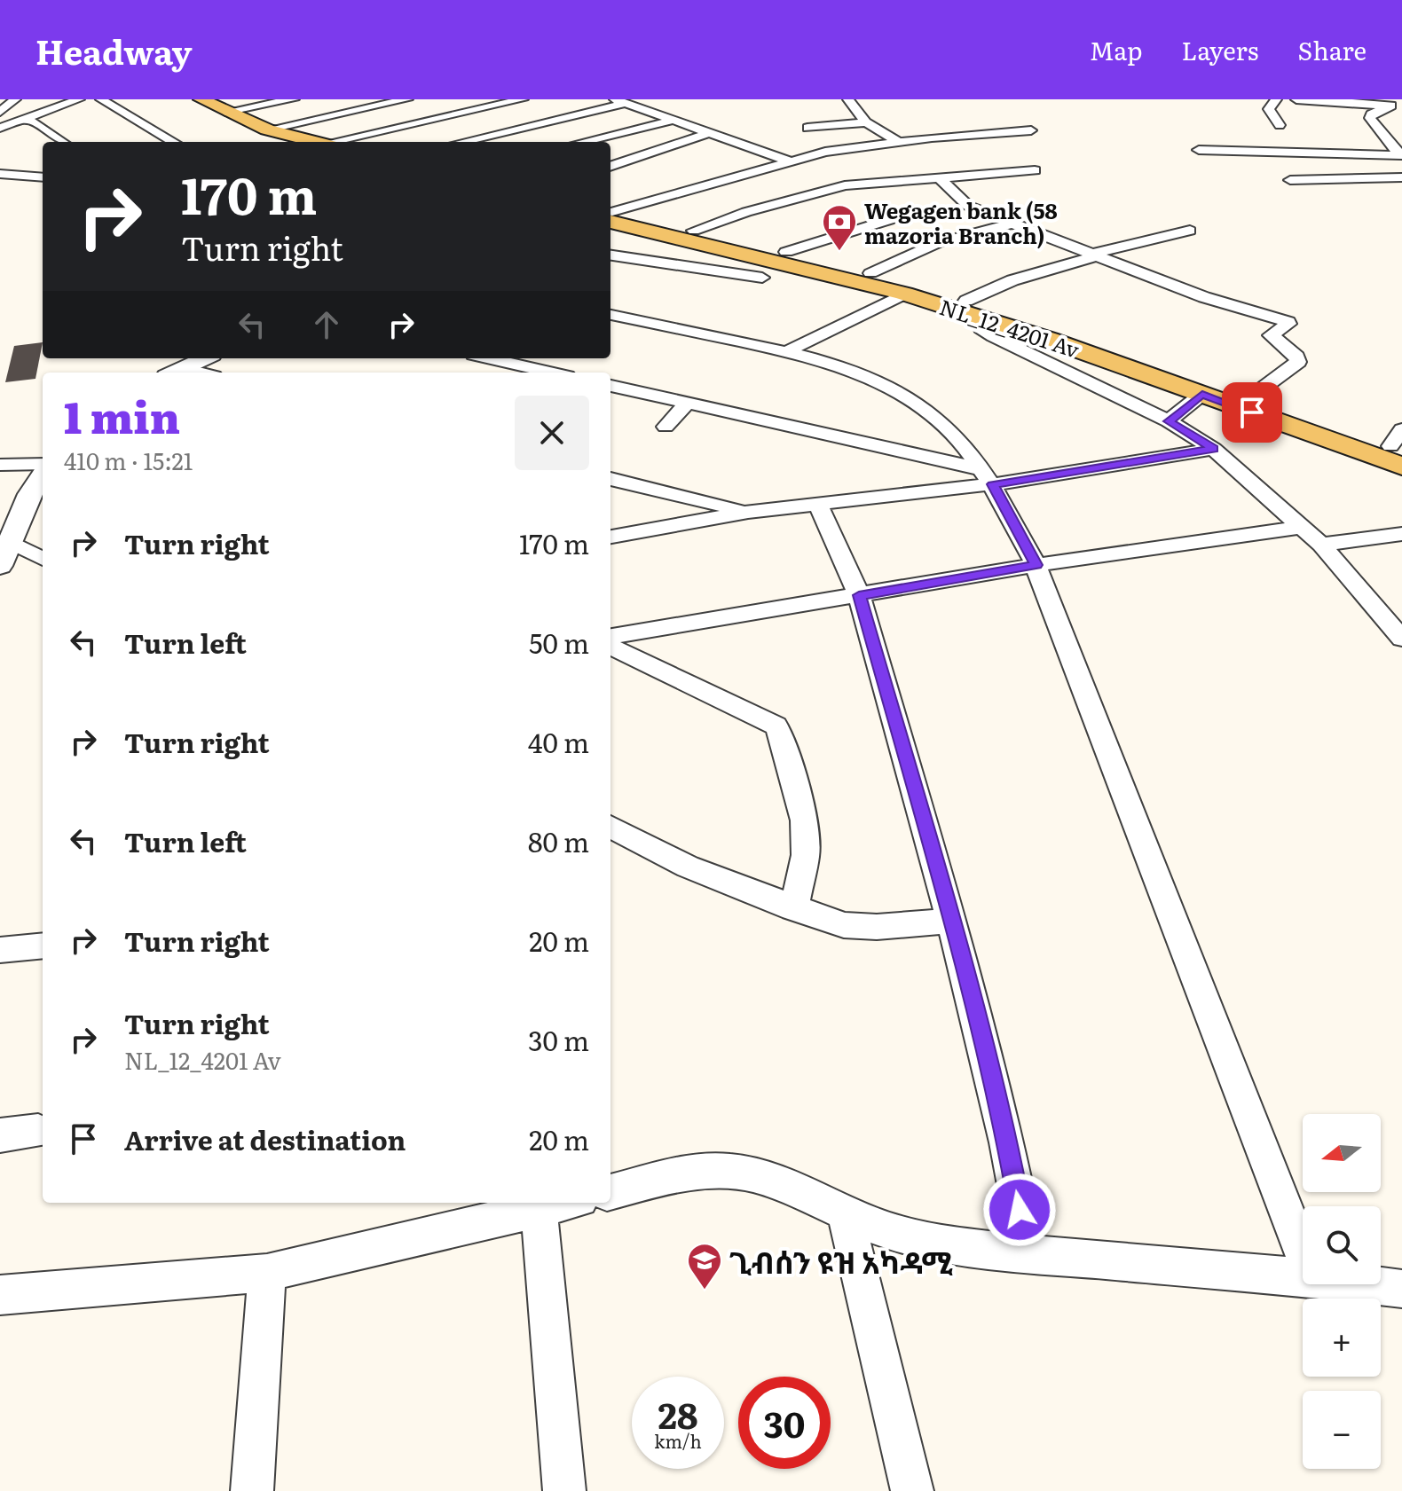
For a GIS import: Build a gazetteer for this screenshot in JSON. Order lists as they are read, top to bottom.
{
  "streets": {
    "main road": ["NL_12_4201 Av"]
  },
  "places": {
    "bank": ["Wegagen bank (58 mazoria Branch)"],
    "school or university": ["ጊብሰን ዩዝ አካዳሚ"]
  },
  "north": "left",
  "page": {
    "header": "Headway",
    "nav": ["Map", "Layers", "Share"],
    "turn": ["170 m", "Turn right"],
    "heading": ["1 min", "410 m · 15:21"],
    "list": [
      {
        "name": "Turn right",
        "value": "170 m"
      },
      {
        "name": "Turn left",
        "value": "50 m"
      },
      {
        "name": "Turn right",
        "value": "40 m"
      },
      {
        "name": "Turn left",
        "value": "80 m"
      },
      {
        "name": "Turn right",
        "value": "20 m"
      },
      {
        "name": "Turn right",
        "note": "NL_12_4201 Av",
        "value": "30 m"
      },
      {
        "name": "Arrive at destination",
        "value": "20 m"
      }
    ],
    "map_buttons": ["+", "−"],
    "speed": "28 km/h",
    "limit": "30"
  }
}
